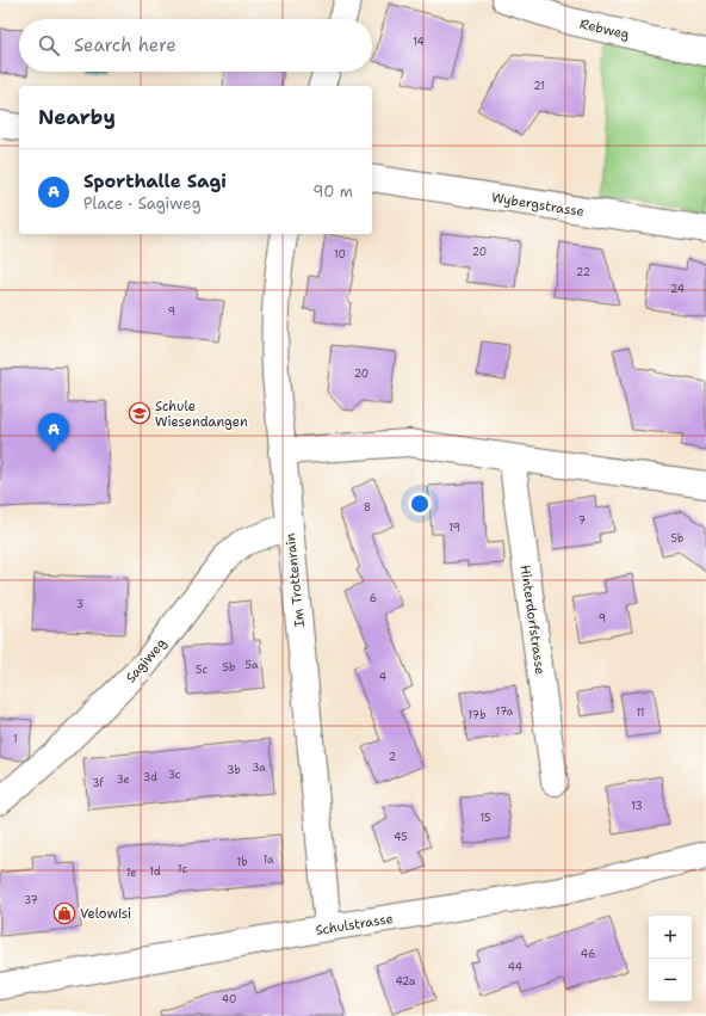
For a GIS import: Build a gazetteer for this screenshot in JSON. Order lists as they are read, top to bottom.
{
  "streets": {
    "street": [
      "Rebweg",
      "Wybergstrasse",
      "Im Trottenrain",
      "Hinterdorfstrasse",
      "Sagiweg",
      "Schulstrasse"
    ]
  },
  "crossings": [
    ["Im Trottenrain", "Sagiweg"],
    ["Im Trottenrain", "Schulstrasse"]
  ],
  "places": {
    "school or university": ["Schule Wiesendangen"],
    "shop": ["Velowisi"]
  },
  "house_numbers": [
    "14",
    "21",
    "20",
    "10",
    "22",
    "24",
    "9",
    "20",
    "8",
    "7",
    "19",
    "5b",
    "6",
    "3",
    "9",
    "5a",
    "5b",
    "5c",
    "4",
    "17a",
    "11",
    "17b",
    "1",
    "2",
    "3a",
    "3b",
    "3c",
    "3d",
    "3e",
    "3f",
    "13",
    "15",
    "45",
    "1a",
    "1b",
    "1c",
    "1d",
    "1e",
    "37",
    "46",
    "44",
    "42a",
    "40"
  ],
  "page": {
    "search": "Search here",
    "heading": "Nearby",
    "list": [
      {
        "mark": "A",
        "name": "Sporthalle Sagi",
        "note": "Place · Sagiweg",
        "value": "90 m"
      }
    ],
    "pins": "A",
    "map_buttons": ["+", "−"]
  }
}
